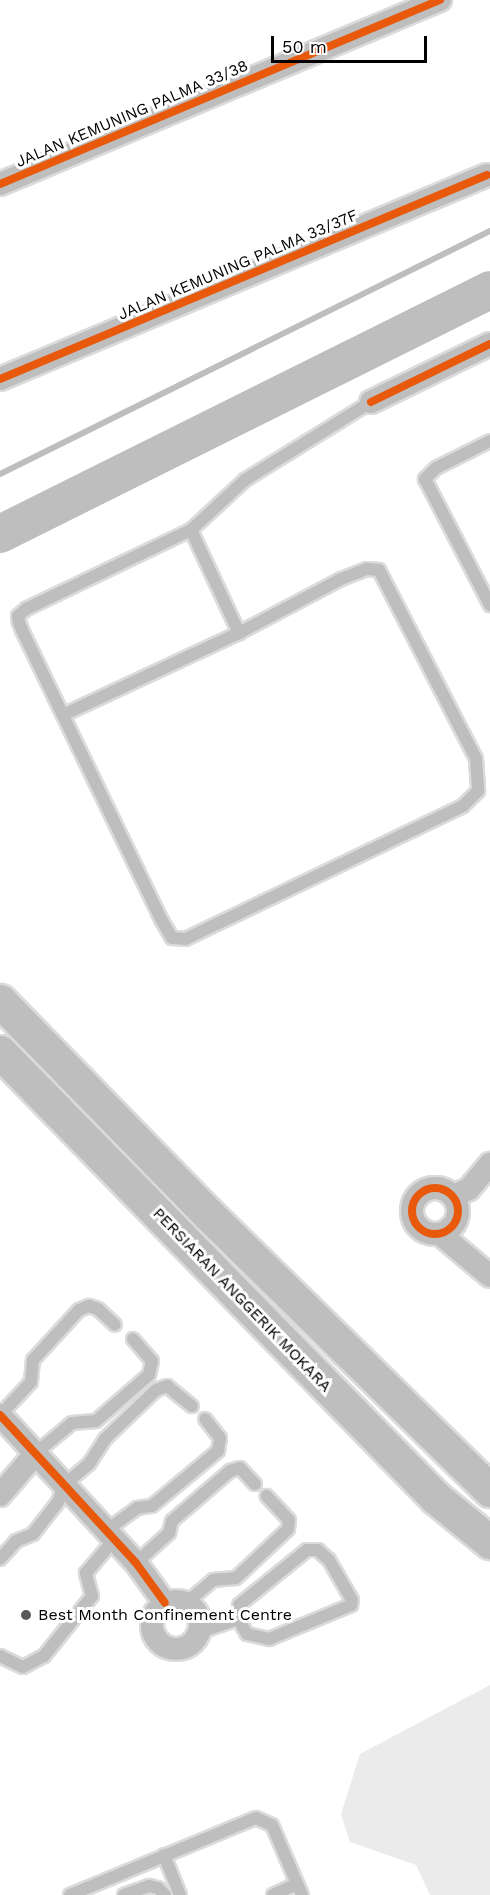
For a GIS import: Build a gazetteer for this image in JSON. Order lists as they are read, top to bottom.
{
  "streets": {
    "main road": ["PERSIARAN ANGGERIK MOKARA"],
    "street": ["JALAN KEMUNING PALMA 33/38", "JALAN KEMUNING PALMA 33/37F"]
  },
  "places": ["Best Month Confinement Centre"],
  "scale_bar": "50 m"
}
